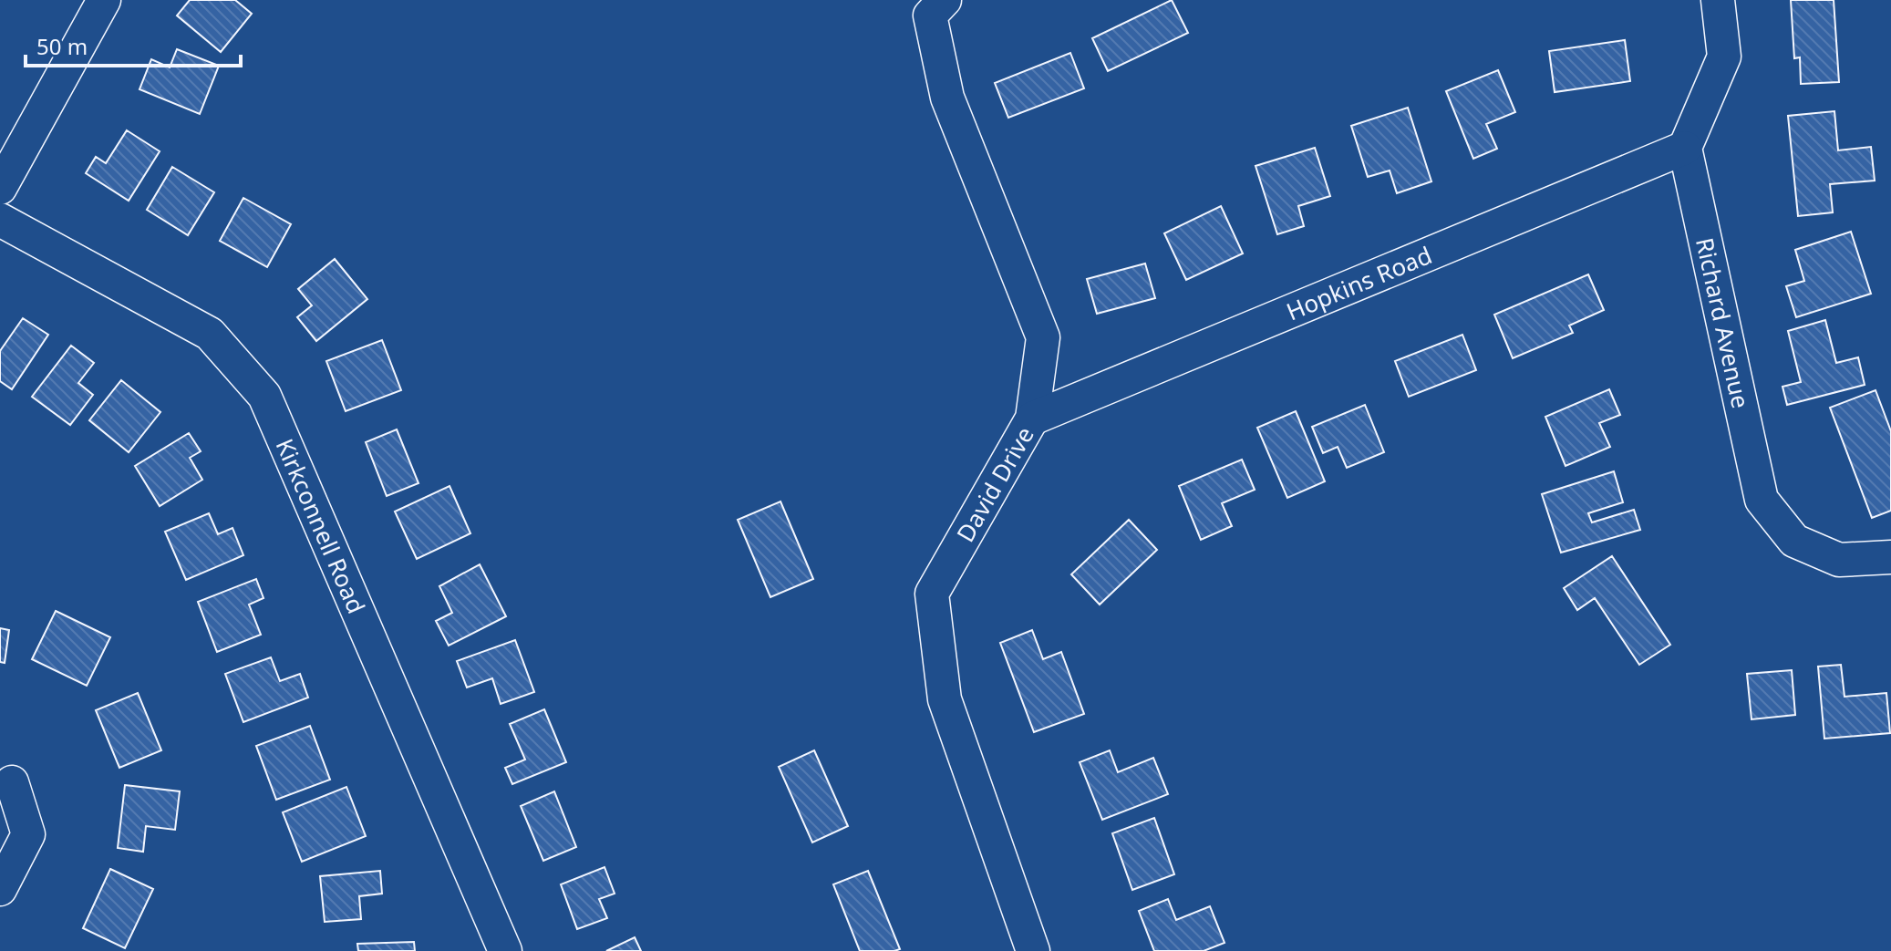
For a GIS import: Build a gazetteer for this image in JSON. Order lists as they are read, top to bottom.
{
  "streets": {
    "street": [
      "Hopkins Road",
      "Richard Avenue",
      "David Drive",
      "Kirkconnell Road"
    ]
  },
  "crossings": [
    ["Hopkins Road", "Richard Avenue"],
    ["Hopkins Road", "David Drive"]
  ],
  "scale_bar": "50 m"
}
